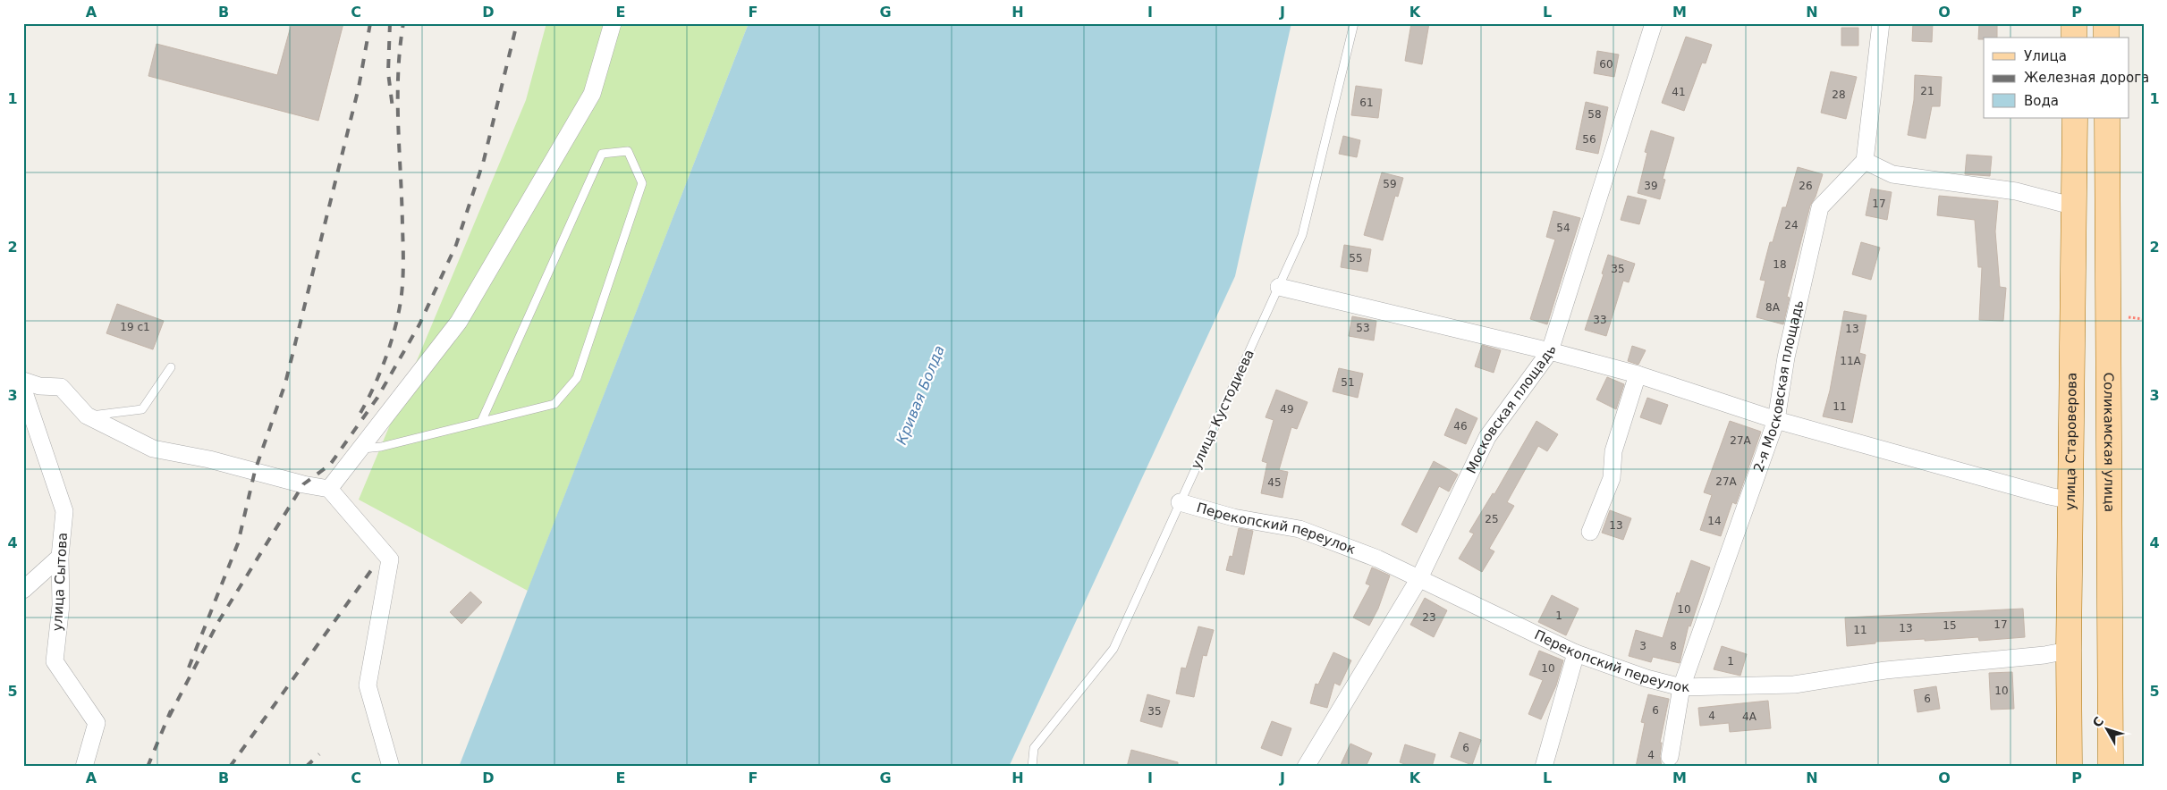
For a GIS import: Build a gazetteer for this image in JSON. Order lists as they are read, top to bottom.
{
  "streets": {
    "main road": ["улица Староверова", "Соликамская улица"],
    "street": [
      "2-я Московская площадь",
      "Московская площадь",
      "Перекопский переулок",
      "улица Сытова"
    ],
    "lane": ["улица Кустодиева"]
  },
  "crossings": [
    ["2-я Московская площадь", "Перекопский переулок"],
    ["Московская площадь", "Перекопский переулок"],
    ["улица Кустодиева", "Перекопский переулок"],
    ["улица Староверова", "Перекопский переулок"]
  ],
  "water": ["Кривая Болда"],
  "house_numbers": [
    "60",
    "21",
    "41",
    "28",
    "61",
    "58",
    "56",
    "59",
    "39",
    "26",
    "17",
    "24",
    "54",
    "55",
    "18",
    "35",
    "8А",
    "33",
    "19 с1",
    "53",
    "13",
    "11А",
    "51",
    "11",
    "49",
    "46",
    "27А",
    "27А",
    "45",
    "25",
    "14",
    "13",
    "10",
    "1",
    "23",
    "17",
    "15",
    "13",
    "11",
    "3",
    "8",
    "1",
    "10",
    "10",
    "6",
    "6",
    "35",
    "4",
    "4А",
    "6",
    "4"
  ],
  "legend": ["Улица", "Железная дорога", "Вода"],
  "north": "top left",
  "grid": {
    "columns": [
      "A",
      "B",
      "C",
      "D",
      "E",
      "F",
      "G",
      "H",
      "I",
      "J",
      "K",
      "L",
      "M",
      "N",
      "O",
      "P"
    ],
    "rows": [
      "1",
      "2",
      "3",
      "4",
      "5"
    ]
  }
}
